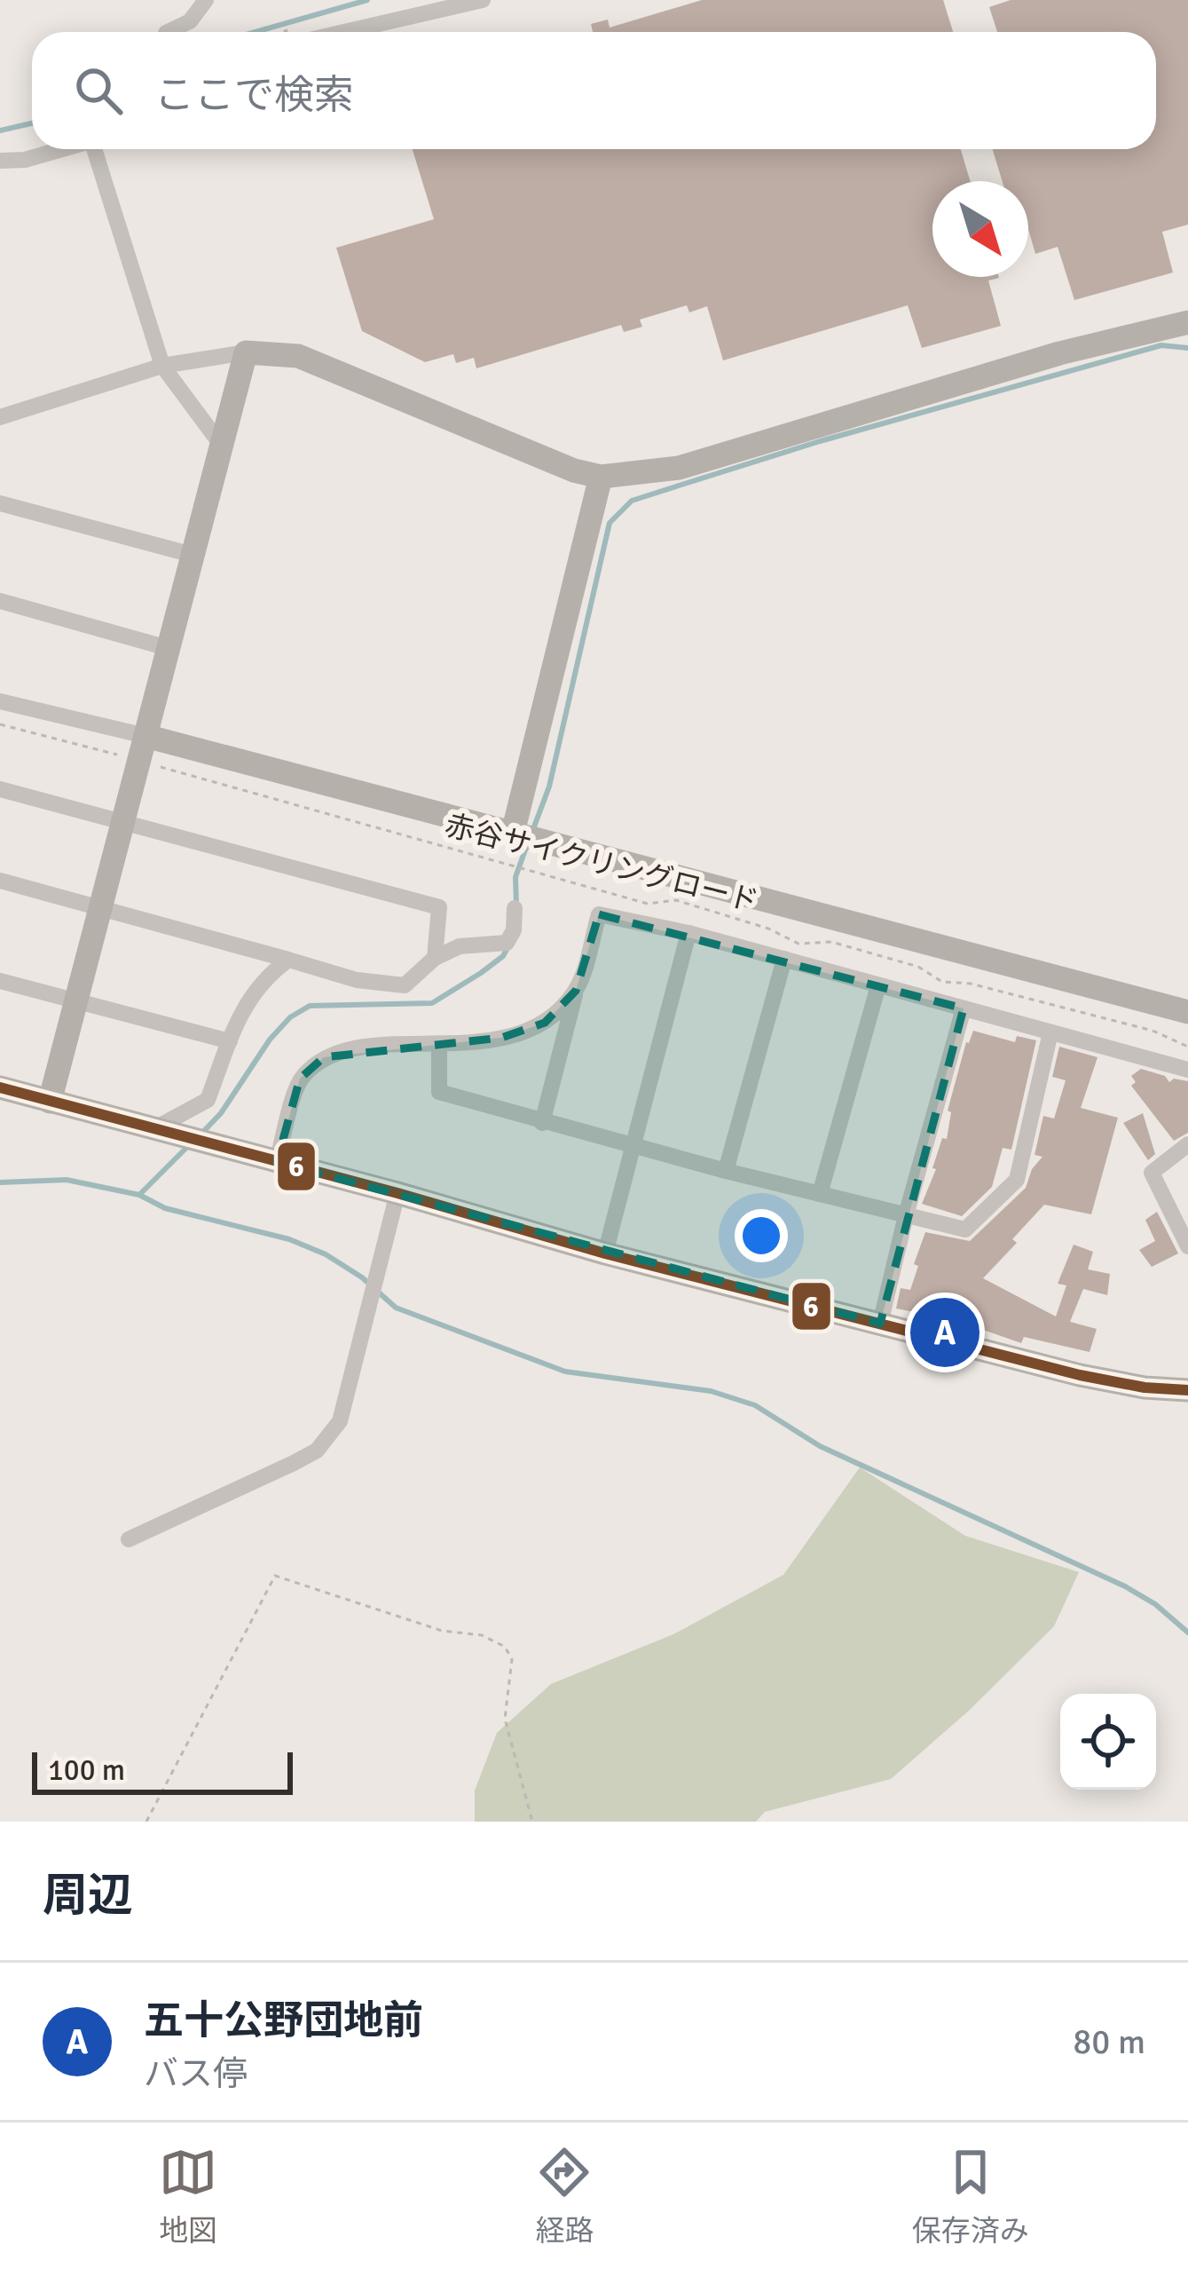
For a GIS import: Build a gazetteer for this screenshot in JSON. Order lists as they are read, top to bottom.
{
  "streets": {
    "path": ["赤谷サイクリングロード"]
  },
  "lines": ["transit line 6"],
  "scale_bar": "100 m",
  "north": "bottom right",
  "page": {
    "search": "ここで検索",
    "pins": "A",
    "scale": "100 m",
    "heading": "周辺",
    "list": [
      {
        "mark": "A",
        "name": "五十公野団地前",
        "note": "バス停",
        "value": "80 m"
      }
    ],
    "nav": ["地図", "経路", "保存済み"]
  }
}
